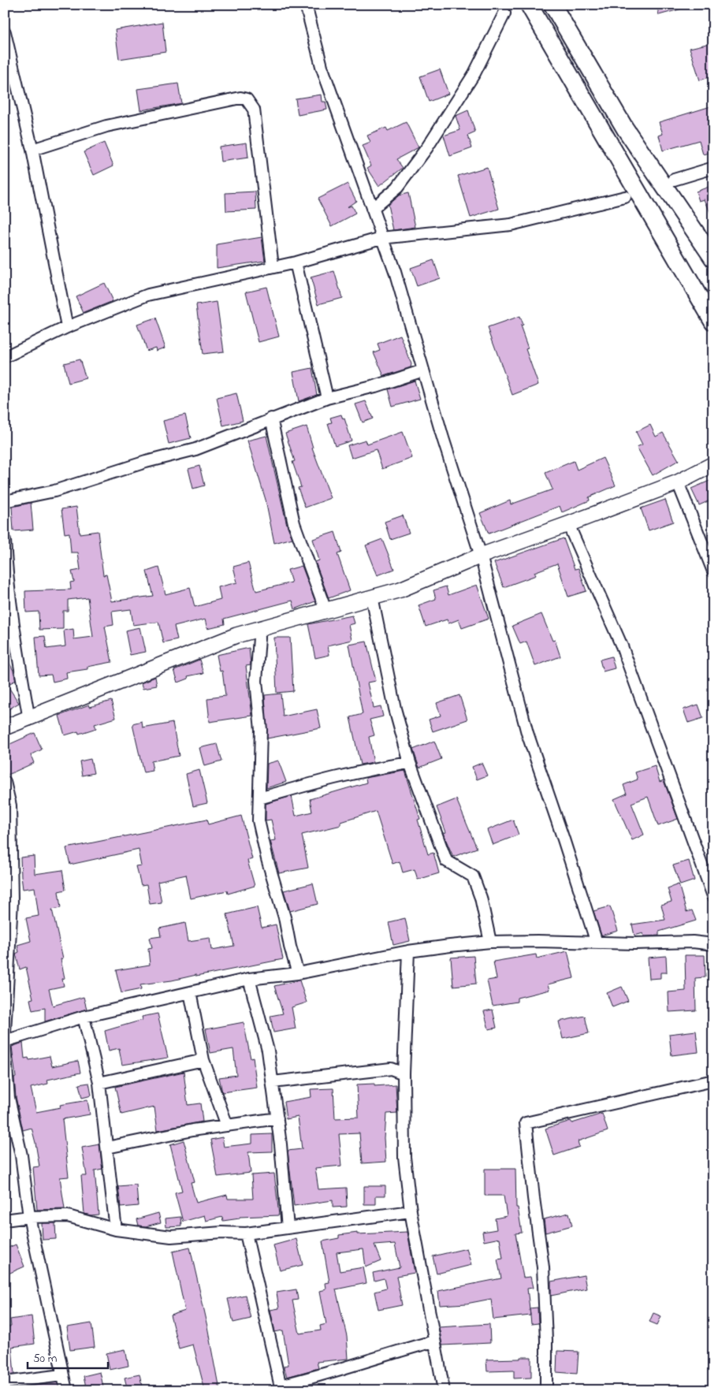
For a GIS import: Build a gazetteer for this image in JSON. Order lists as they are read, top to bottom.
{
  "scale_bar": "50 m"
}
